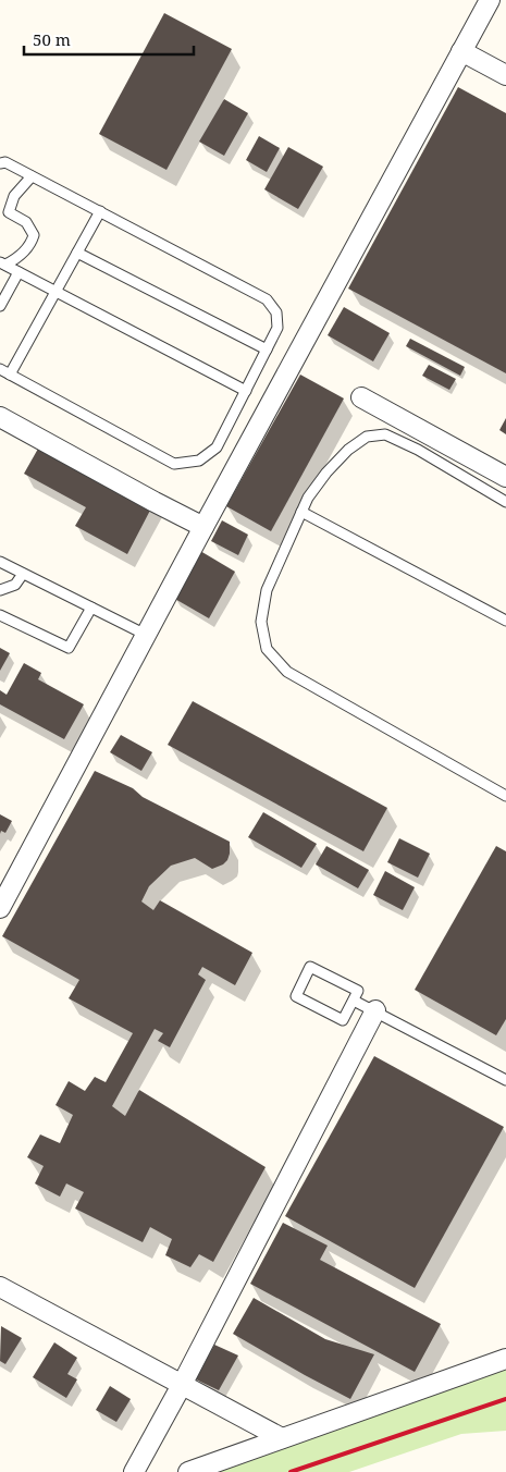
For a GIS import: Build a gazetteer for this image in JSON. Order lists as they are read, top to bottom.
{
  "scale_bar": "50 m"
}
